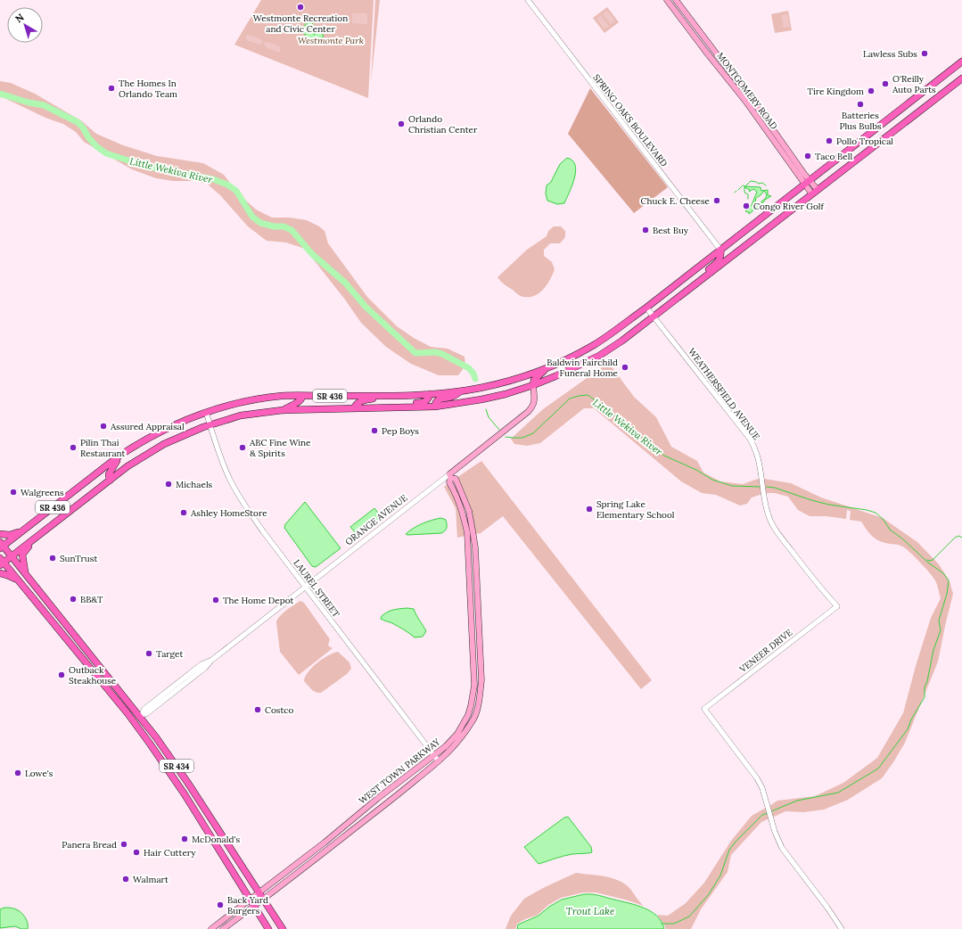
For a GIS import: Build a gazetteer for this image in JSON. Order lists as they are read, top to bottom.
{
  "streets": {
    "main road": [
      "MONTGOMERY ROAD",
      "SR 436",
      "ORANGE AVENUE",
      "SR 434",
      "WEST TOWN PARKWAY"
    ],
    "street": [
      "SPRING OAKS BOULEVARD",
      "WEATHERSFIELD AVENUE",
      "LAUREL STREET",
      "VENEER DRIVE"
    ]
  },
  "crossings": [
    ["MONTGOMERY ROAD", "SR 436"],
    ["SPRING OAKS BOULEVARD", "SR 436"],
    ["WEATHERSFIELD AVENUE", "SR 436"],
    ["WEATHERSFIELD AVENUE", "VENEER DRIVE"],
    ["SR 436", "ORANGE AVENUE"],
    ["SR 436", "LAUREL STREET"],
    ["SR 436", "SR 434"],
    ["ORANGE AVENUE", "LAUREL STREET"],
    ["ORANGE AVENUE", "SR 434"],
    ["ORANGE AVENUE", "WEST TOWN PARKWAY"],
    ["LAUREL STREET", "WEST TOWN PARKWAY"],
    ["SR 434", "WEST TOWN PARKWAY"]
  ],
  "water": ["Little Wekiva River", "Trout Lake"],
  "parks": ["Westmonte Park"],
  "places": [
    "Westmonte Recreation and Civic Center",
    "Lawless Subs",
    "O'Reilly Auto Parts",
    "The Homes In Orlando Team",
    "Tire Kingdom",
    "Batteries Plus Bulbs",
    "Orlando Christian Center",
    "Pollo Tropical",
    "Taco Bell",
    "Chuck E. Cheese",
    "Congo River Golf",
    "Best Buy",
    "Baldwin Fairchild Funeral Home",
    "Assured Appraisal",
    "Pep Boys",
    "Pilin Thai Restaurant",
    "ABC Fine Wine & Spirits",
    "Michaels",
    "Walgreens",
    "Spring Lake Elementary School",
    "Ashley HomeStore",
    "SunTrust",
    "BB&T",
    "The Home Depot",
    "Target",
    "Outback Steakhouse",
    "Costco",
    "Lowe's",
    "McDonald's",
    "Panera Bread",
    "Hair Cuttery",
    "Walmart",
    "Back Yard Burgers"
  ],
  "north": "top left"
}
